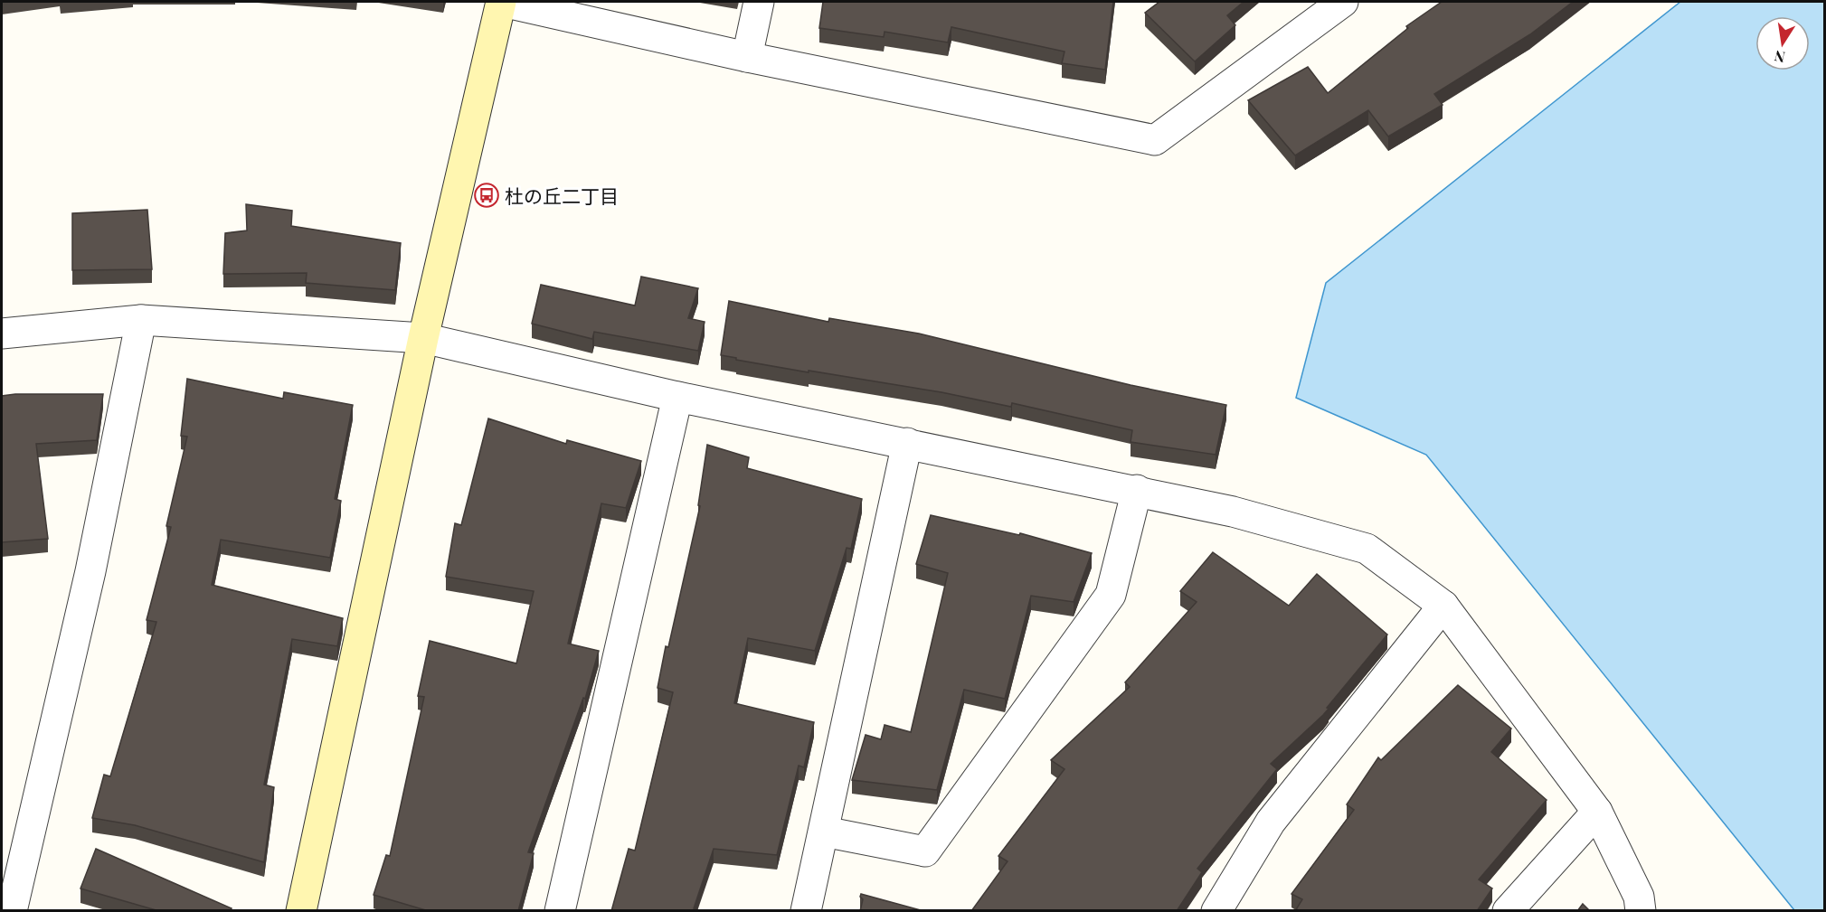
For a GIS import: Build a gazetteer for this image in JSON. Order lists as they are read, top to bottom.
{
  "places": {
    "bus stop": ["杜の丘二丁目"]
  },
  "north": "bottom"
}
